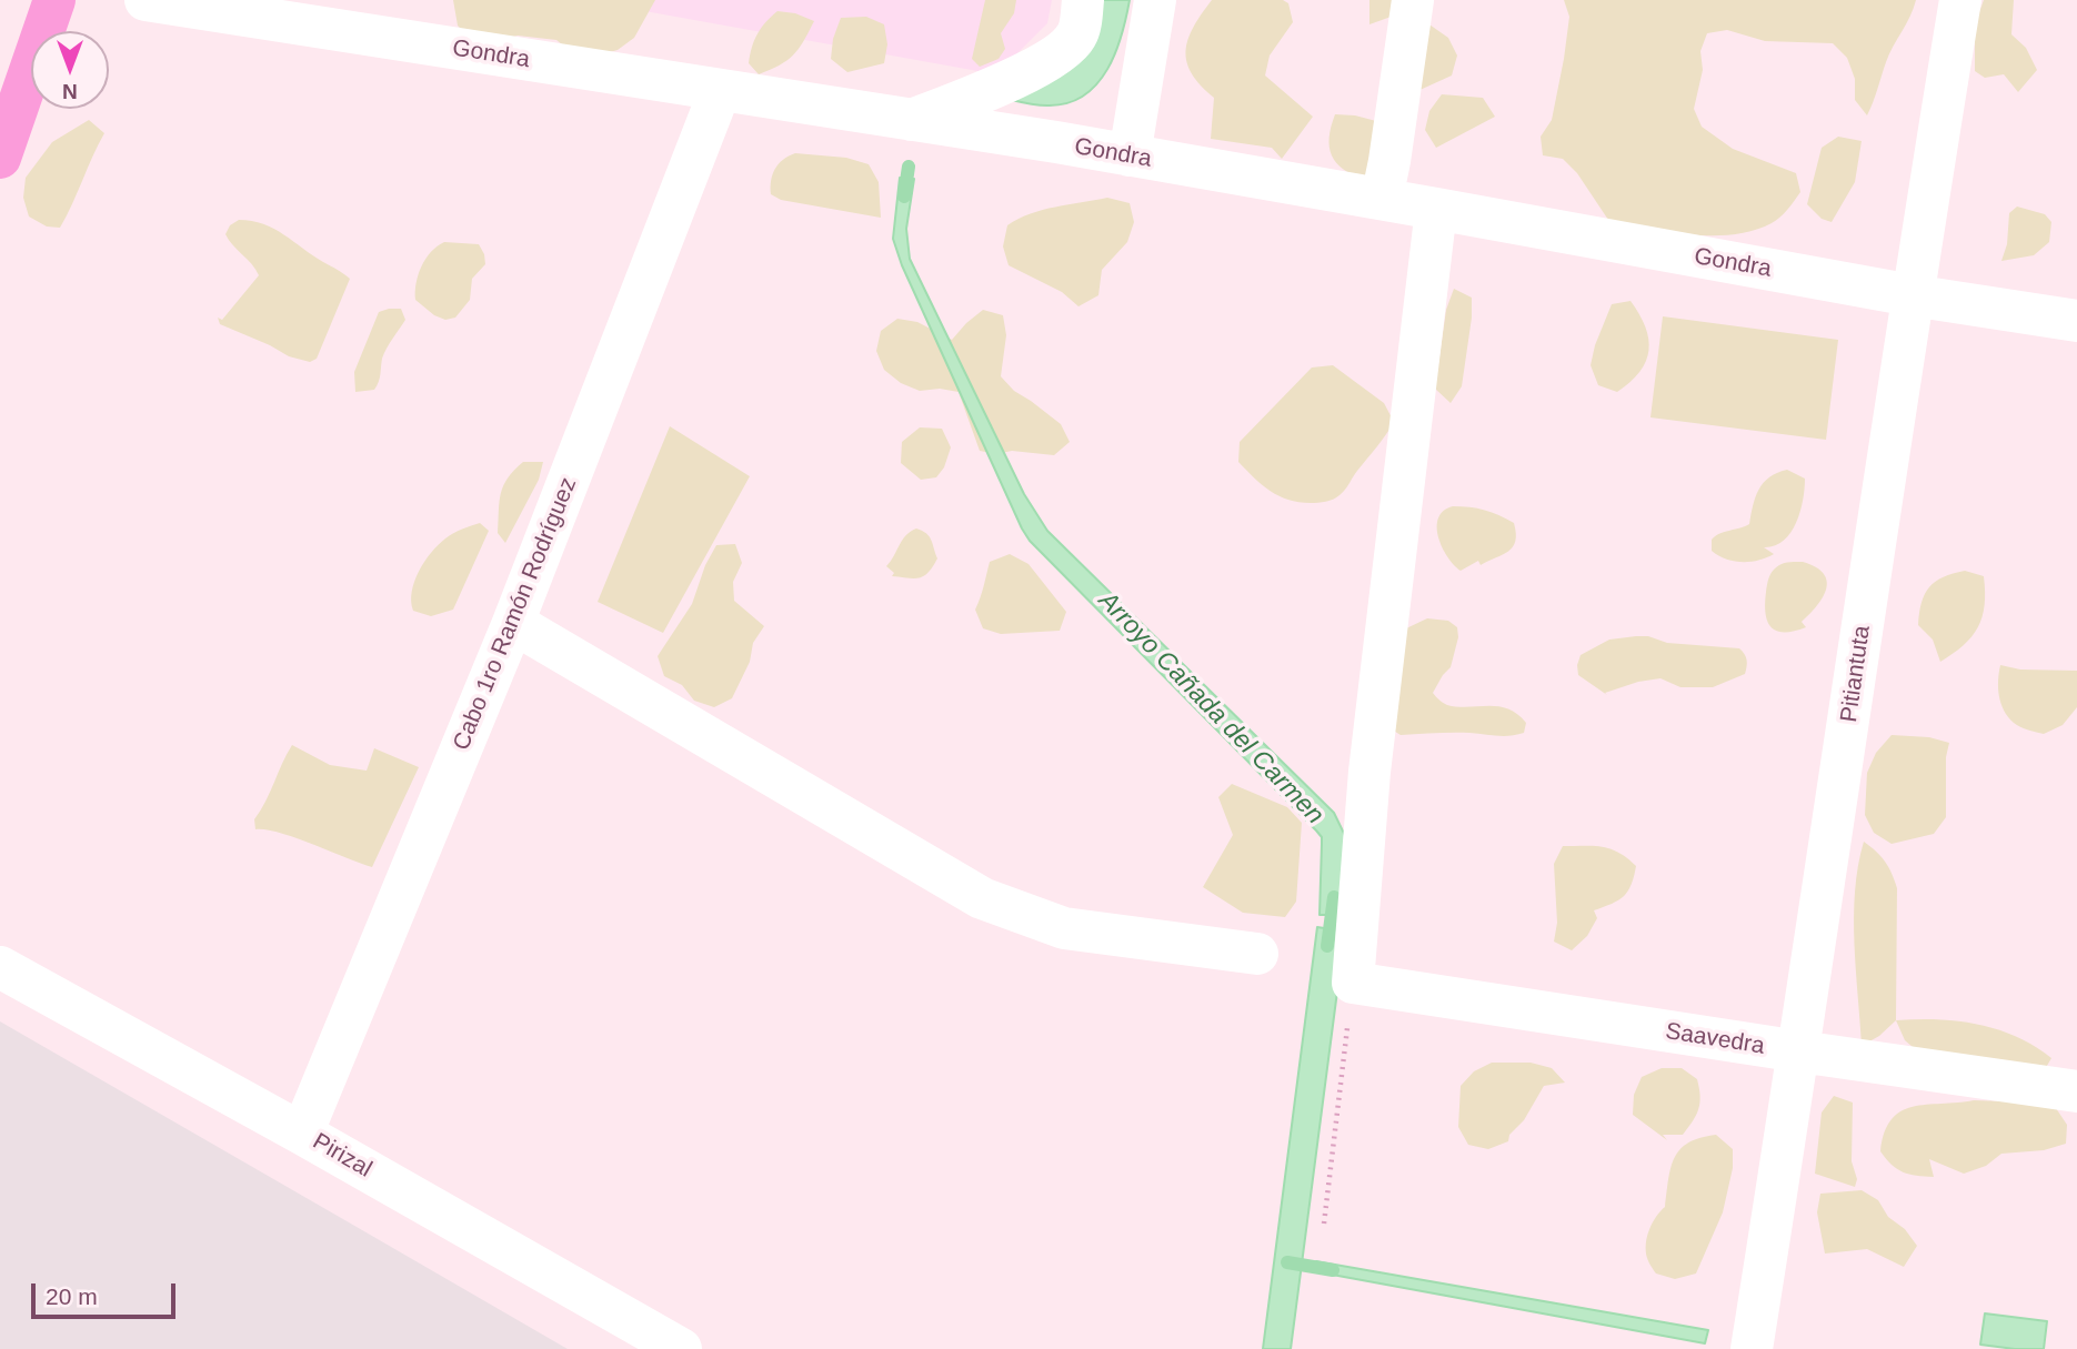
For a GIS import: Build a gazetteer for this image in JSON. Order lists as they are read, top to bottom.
{
  "streets": {
    "street": [
      "Gondra",
      "Cabo 1ro Ramón Rodríguez",
      "Pitiantuta",
      "Saavedra",
      "Pirizal"
    ]
  },
  "crossings": [
    ["Gondra", "Cabo 1ro Ramón Rodríguez"],
    ["Gondra", "Pitiantuta"],
    ["Cabo 1ro Ramón Rodríguez", "Pirizal"],
    ["Pitiantuta", "Saavedra"]
  ],
  "water": ["Arroyo Cañada del Carmen"],
  "scale_bar": "20 m",
  "north": "bottom"
}
